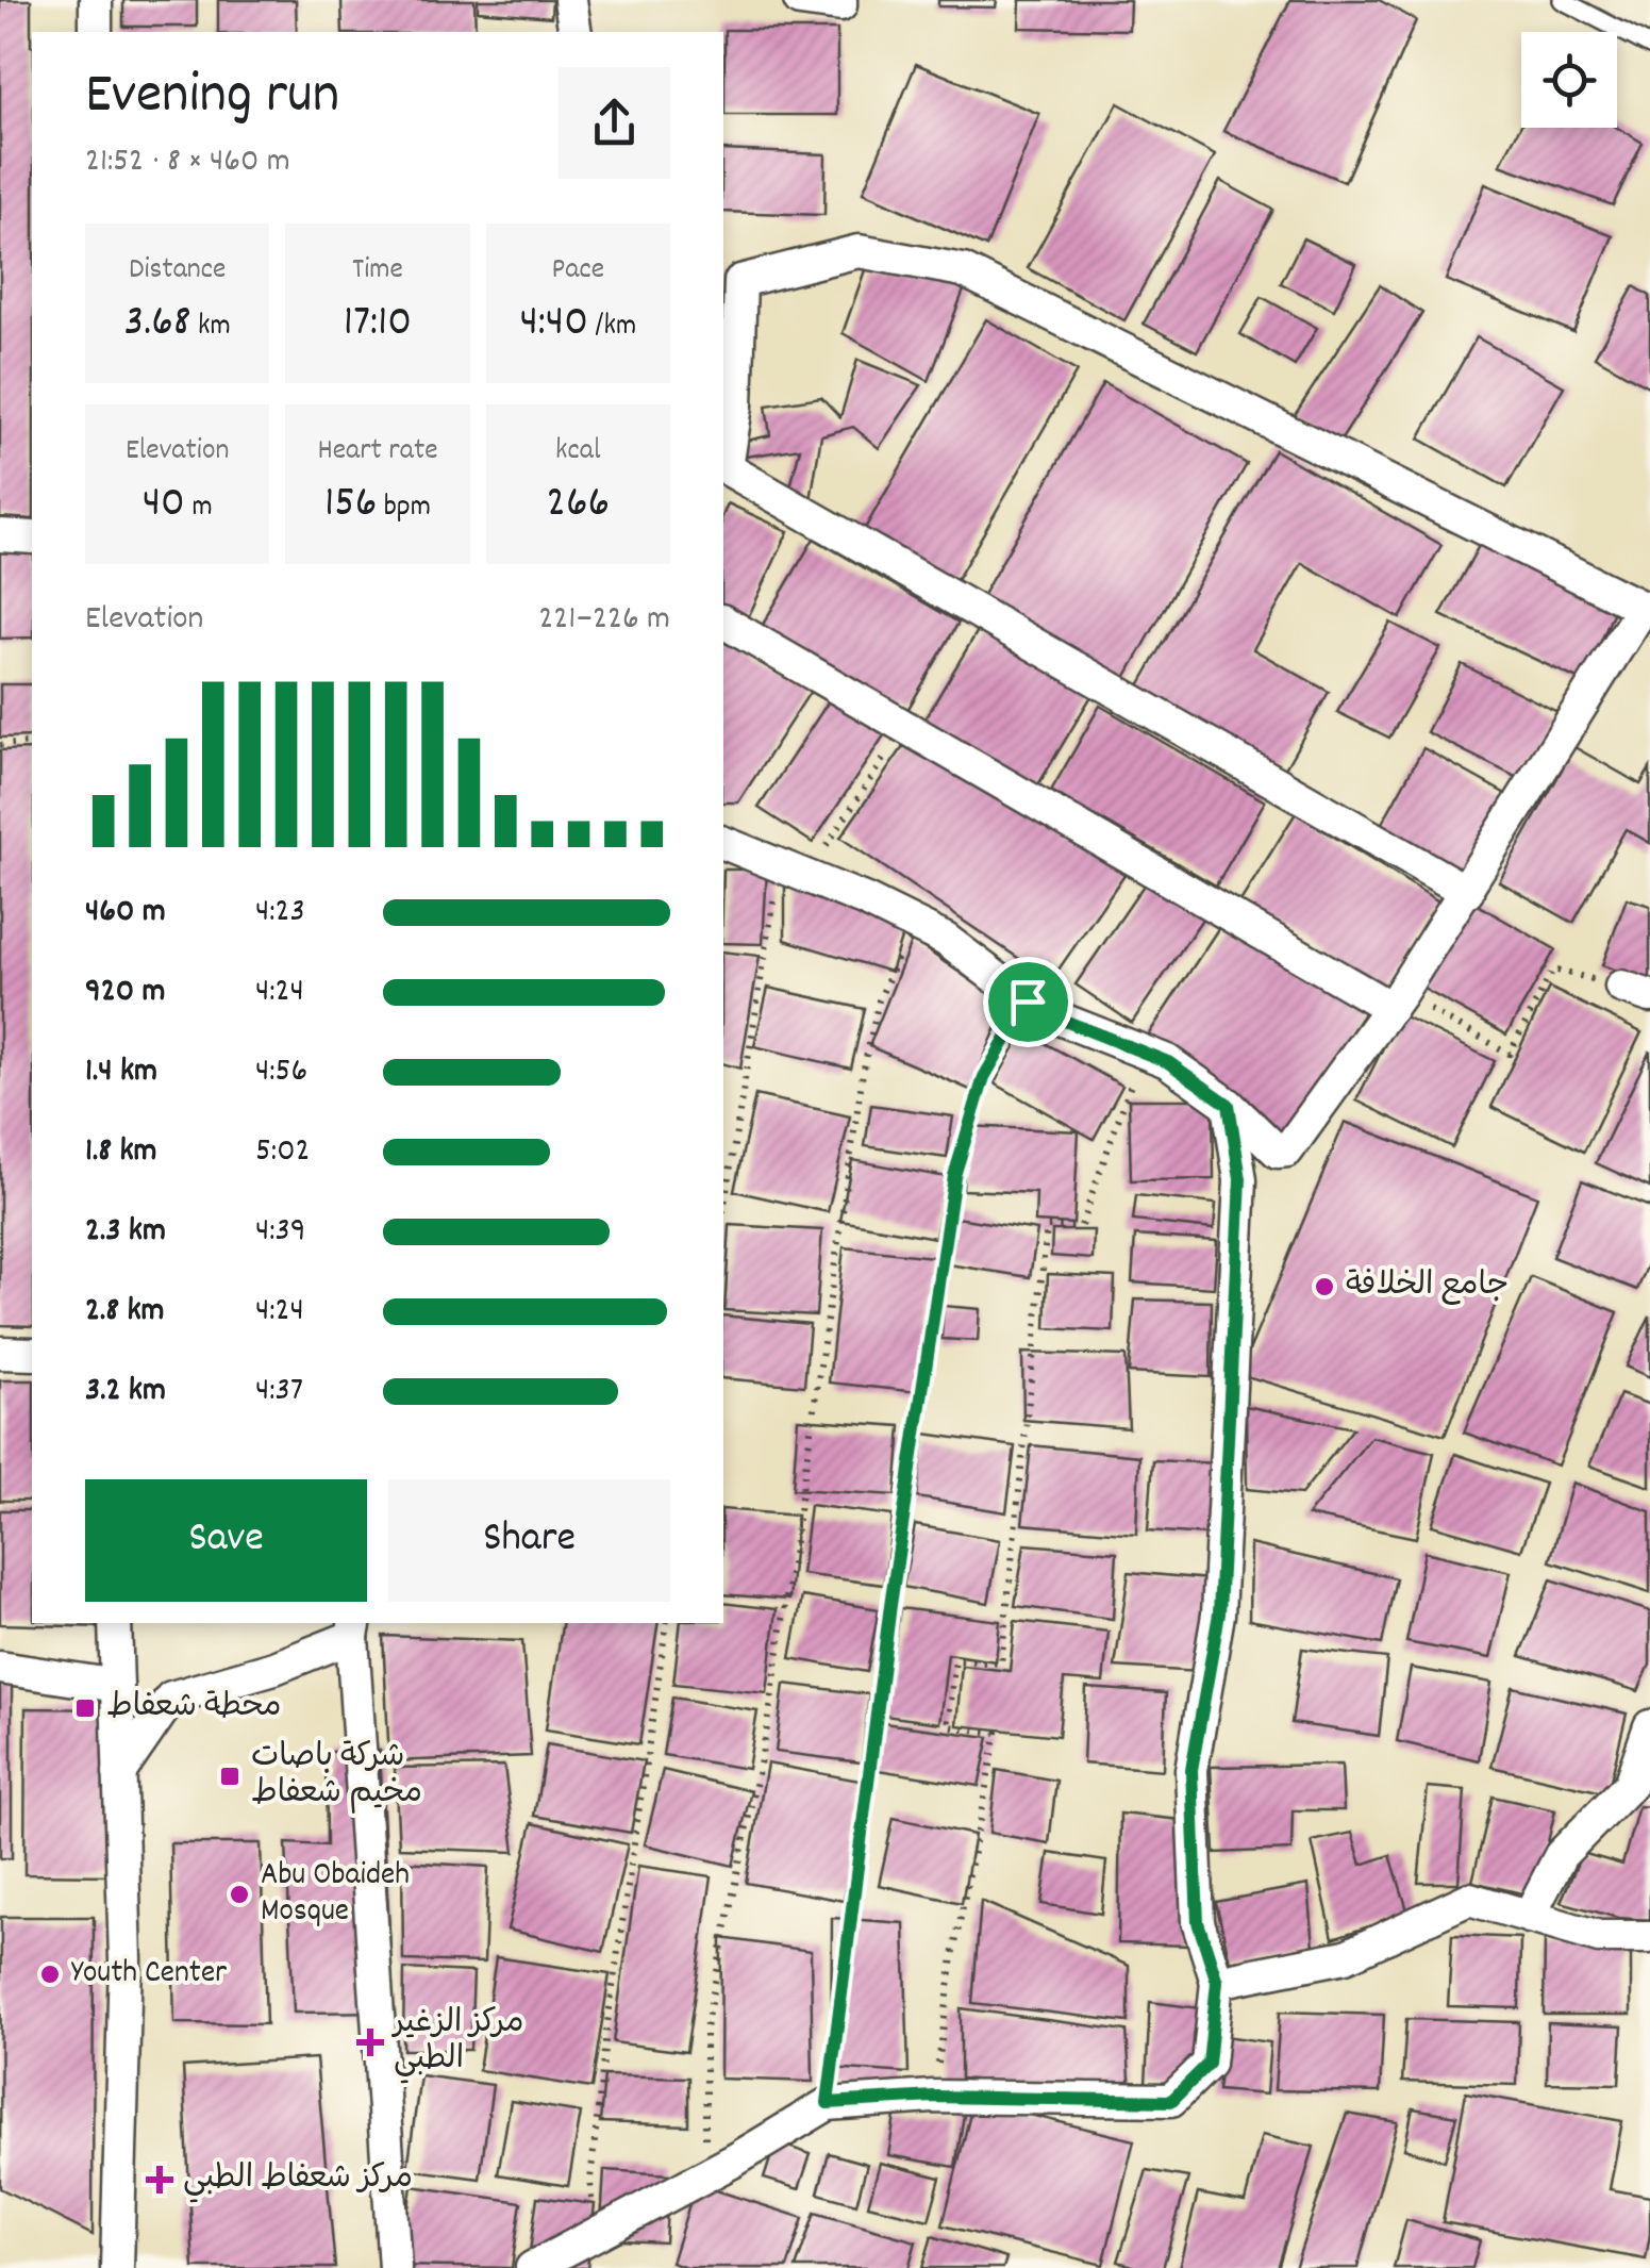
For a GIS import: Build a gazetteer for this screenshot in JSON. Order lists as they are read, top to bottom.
{
  "places": {
    "other": ["جامع الخلافة", "Abu Obaideh Mosque", "Youth Center"],
    "transit": ["محطة شعفاط", "شركة باصات مخيم شعفاط"],
    "health": ["مركز الزغير الطبي", "مركز شعفاط الطبي"]
  },
  "page": {
    "heading": ["Evening run", "21:52 · 8 × 460 m"],
    "stats": [
      ["Distance", "3.68 km"],
      ["Time", "17:10"],
      ["Pace", "4:40 /km"],
      ["Elevation", "40 m"],
      ["Heart rate", "156 bpm"],
      ["kcal", "266"]
    ],
    "chart": ["Elevation", "221–226 m"],
    "list": [
      {
        "name": "460 m",
        "note": "4:23"
      },
      {
        "name": "920 m",
        "note": "4:24"
      },
      {
        "name": "1.4 km",
        "note": "4:56"
      },
      {
        "name": "1.8 km",
        "note": "5:02"
      },
      {
        "name": "2.3 km",
        "note": "4:39"
      },
      {
        "name": "2.8 km",
        "note": "4:24"
      },
      {
        "name": "3.2 km",
        "note": "4:37"
      }
    ],
    "buttons": ["Save", "Share"]
  }
}
